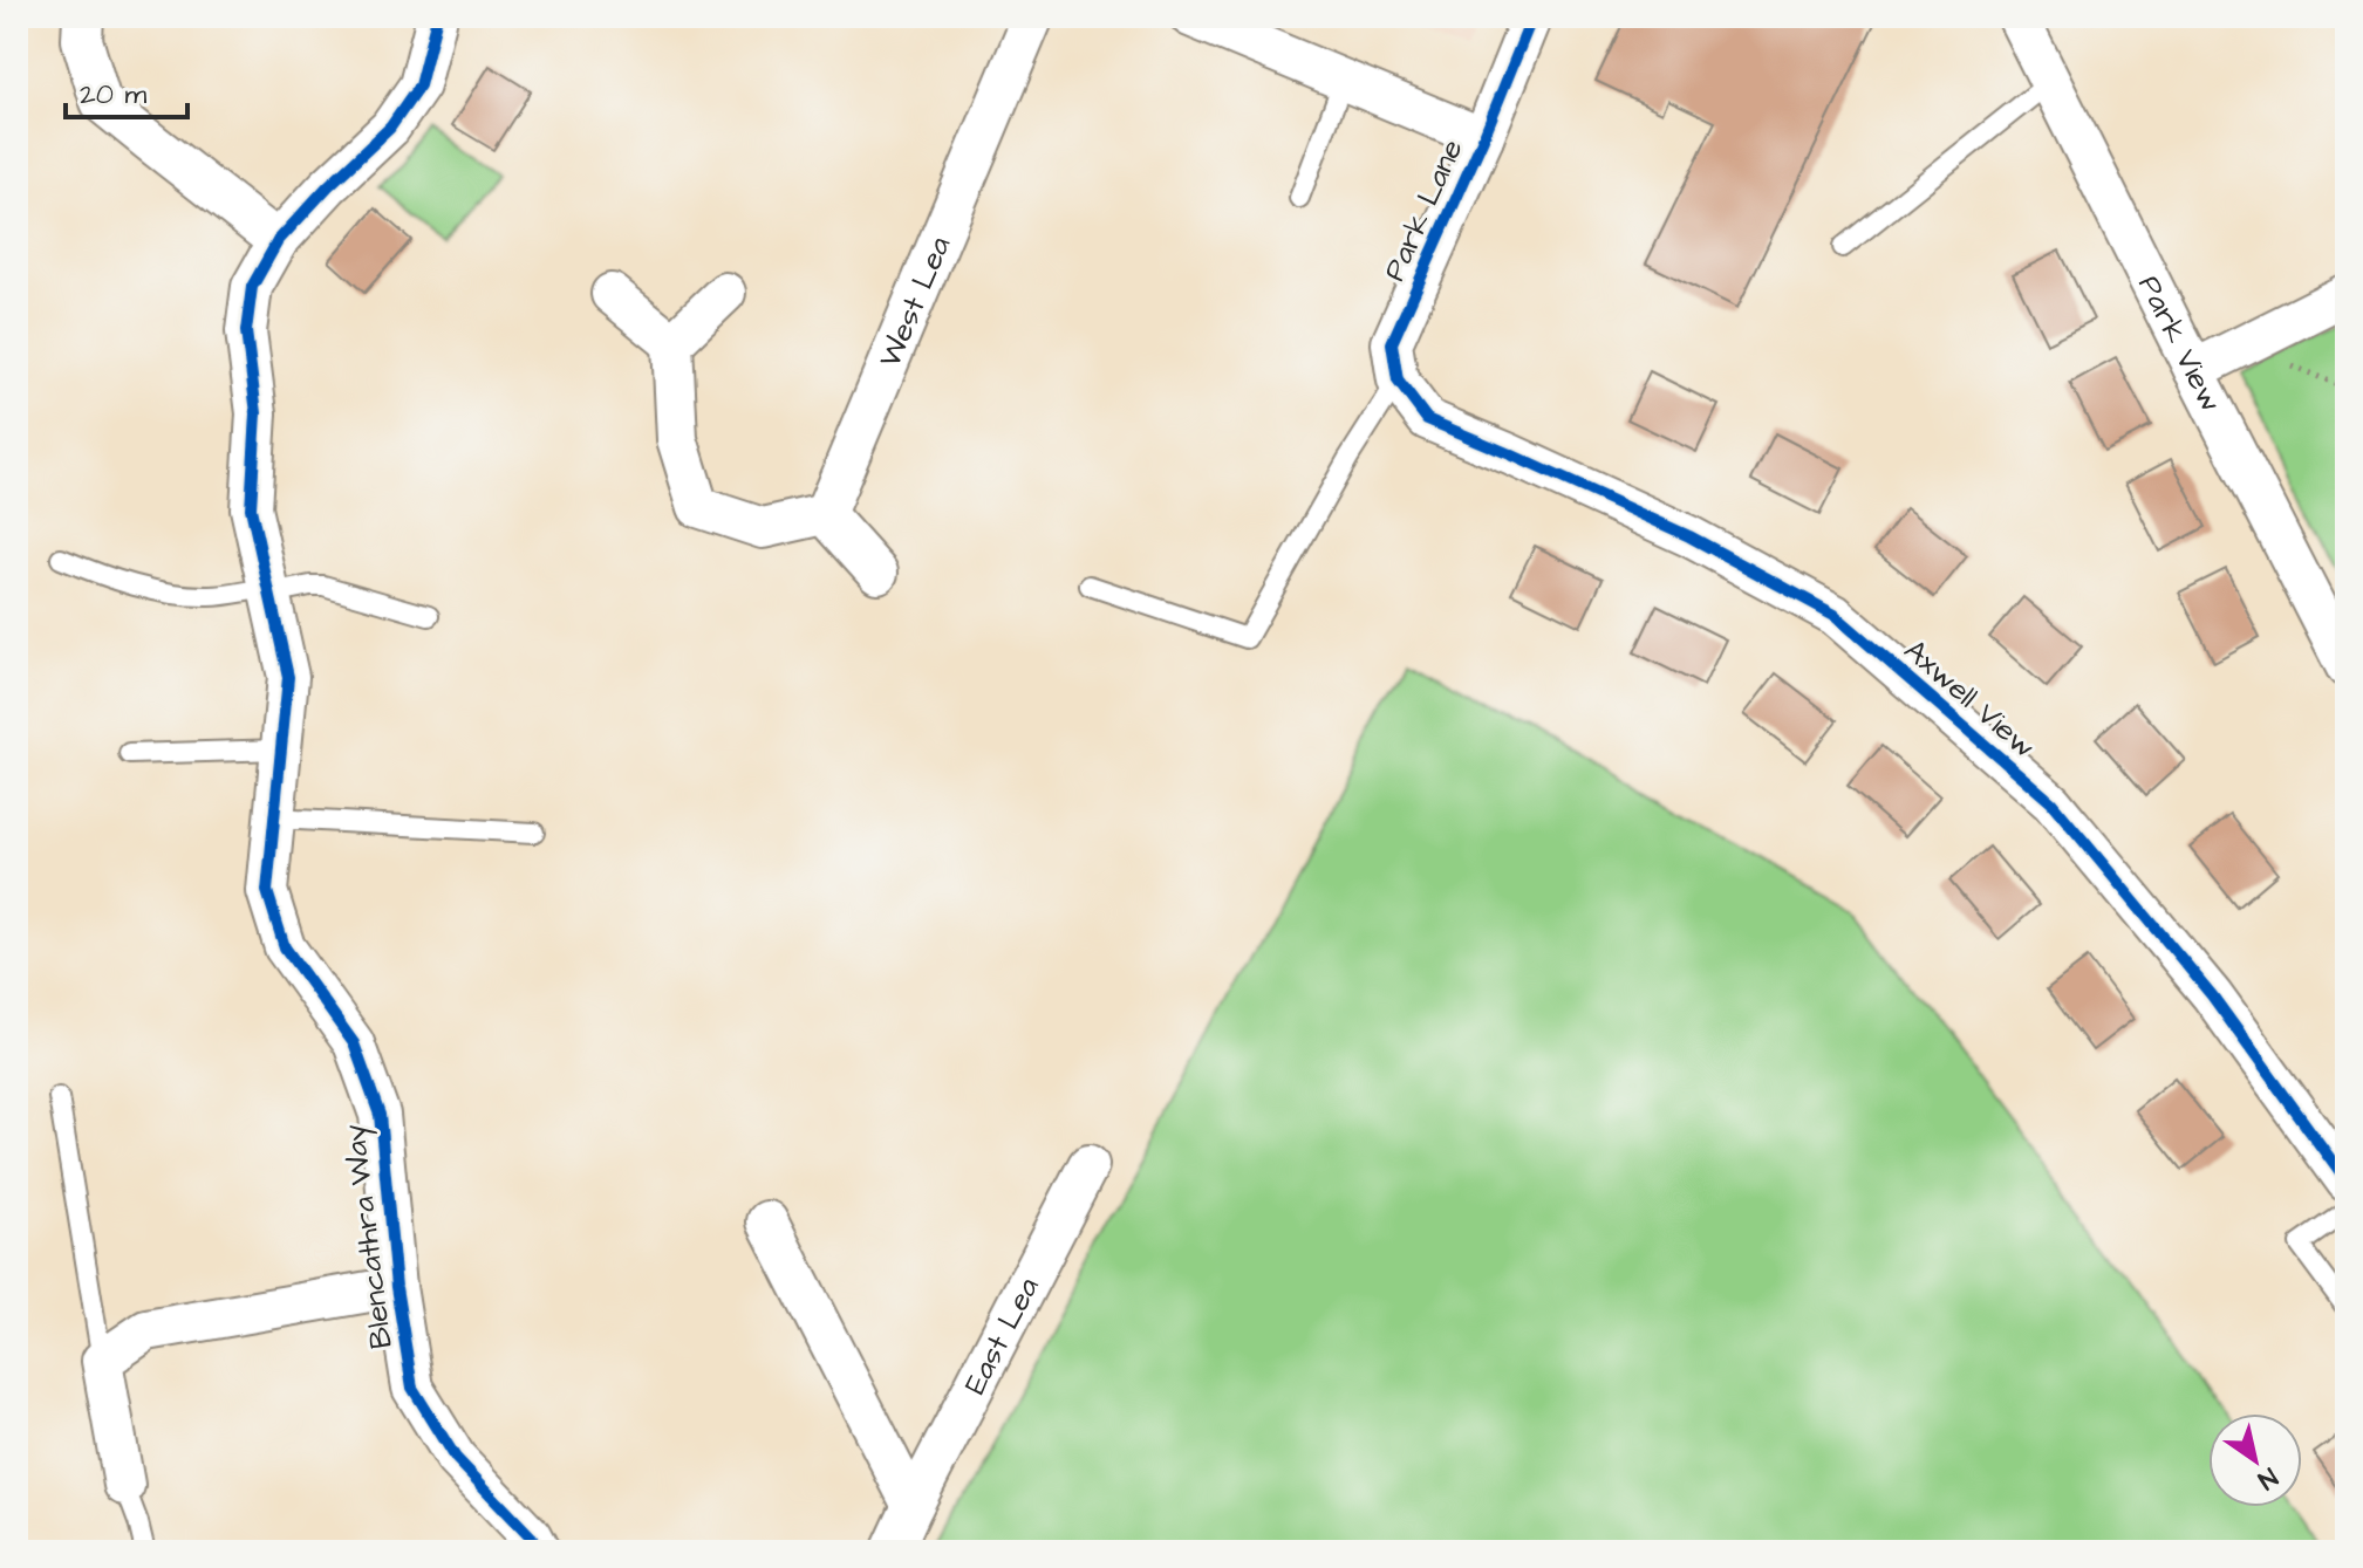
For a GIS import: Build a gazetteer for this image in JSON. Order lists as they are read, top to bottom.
{
  "streets": {
    "street": [
      "Park Lane",
      "West Lea",
      "Park View",
      "Axwell View",
      "Blencathra Way",
      "East Lea"
    ]
  },
  "crossings": [
    ["Park Lane", "Axwell View"]
  ],
  "scale_bar": "20 m",
  "north": "bottom right"
}
